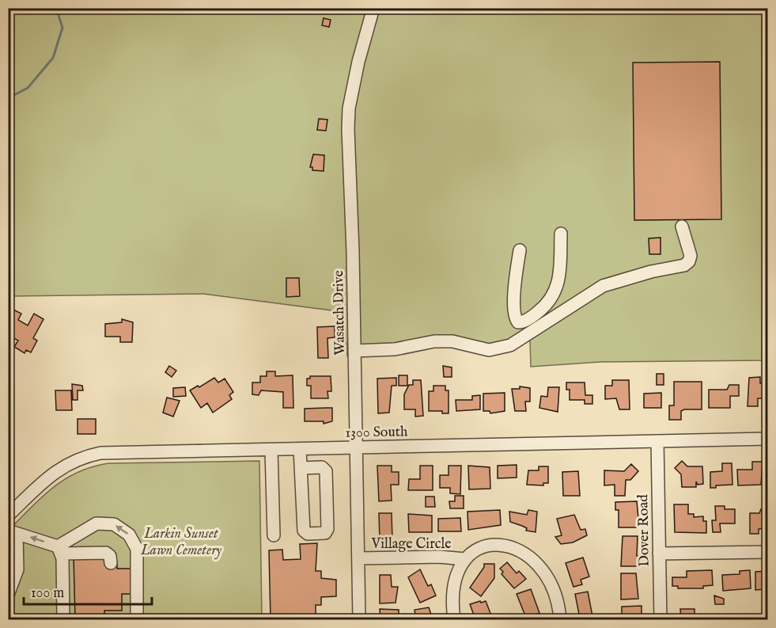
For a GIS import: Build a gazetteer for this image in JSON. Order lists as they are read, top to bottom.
{
  "streets": {
    "street": [
      "Wasatch Drive",
      "1300 South",
      "Dover Road",
      "Village Circle"
    ]
  },
  "crossings": [
    ["Wasatch Drive", "1300 South"],
    ["Wasatch Drive", "Village Circle"],
    ["1300 South", "Dover Road"]
  ],
  "parks": ["Larkin Sunset Lawn Cemetery"],
  "scale_bar": "100 m"
}
